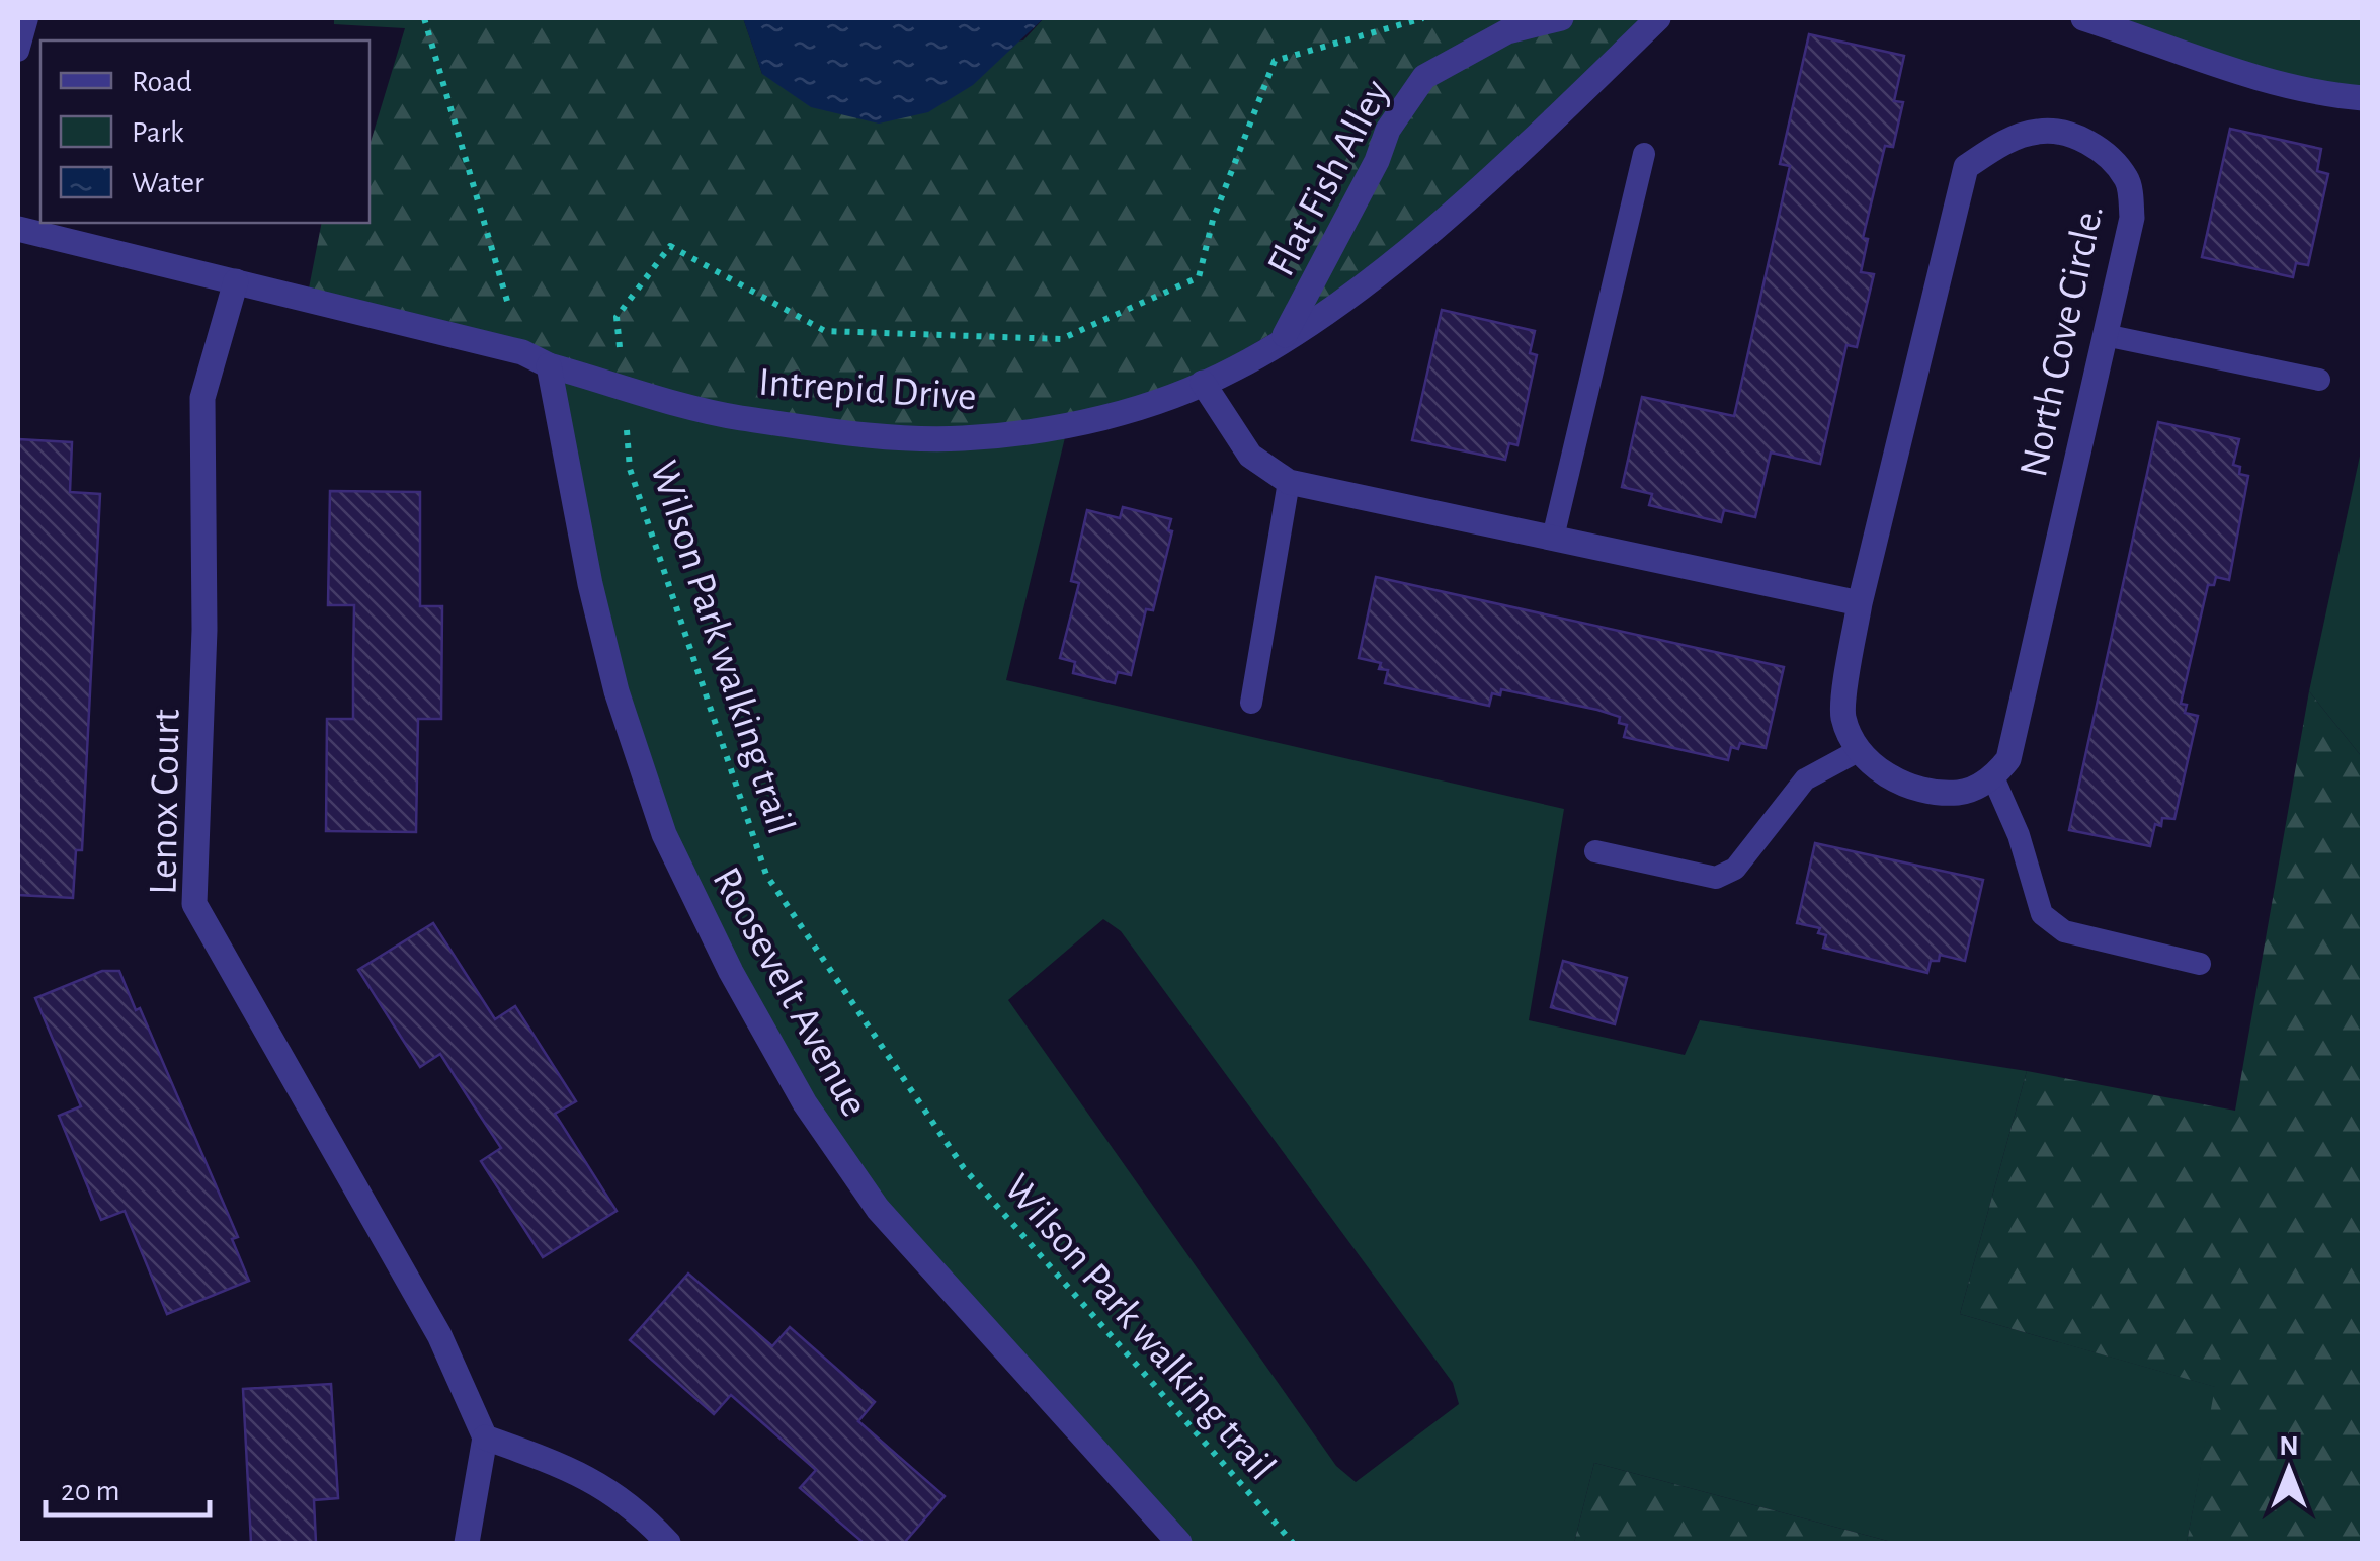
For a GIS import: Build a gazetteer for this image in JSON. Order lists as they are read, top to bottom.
{
  "streets": {
    "street": [
      "Flat Fish Alley",
      "North Cove Circle.",
      "Intrepid Drive",
      "Lenox Court",
      "Roosevelt Avenue"
    ],
    "path": ["Wilson Park walking trail"]
  },
  "crossings": [
    ["Flat Fish Alley", "Intrepid Drive"],
    ["Intrepid Drive", "Wilson Park walking trail"],
    ["Intrepid Drive", "Lenox Court"],
    ["Intrepid Drive", "Roosevelt Avenue"]
  ],
  "legend": ["Road", "Park", "Water"],
  "scale_bar": "20 m",
  "north": "top"
}
